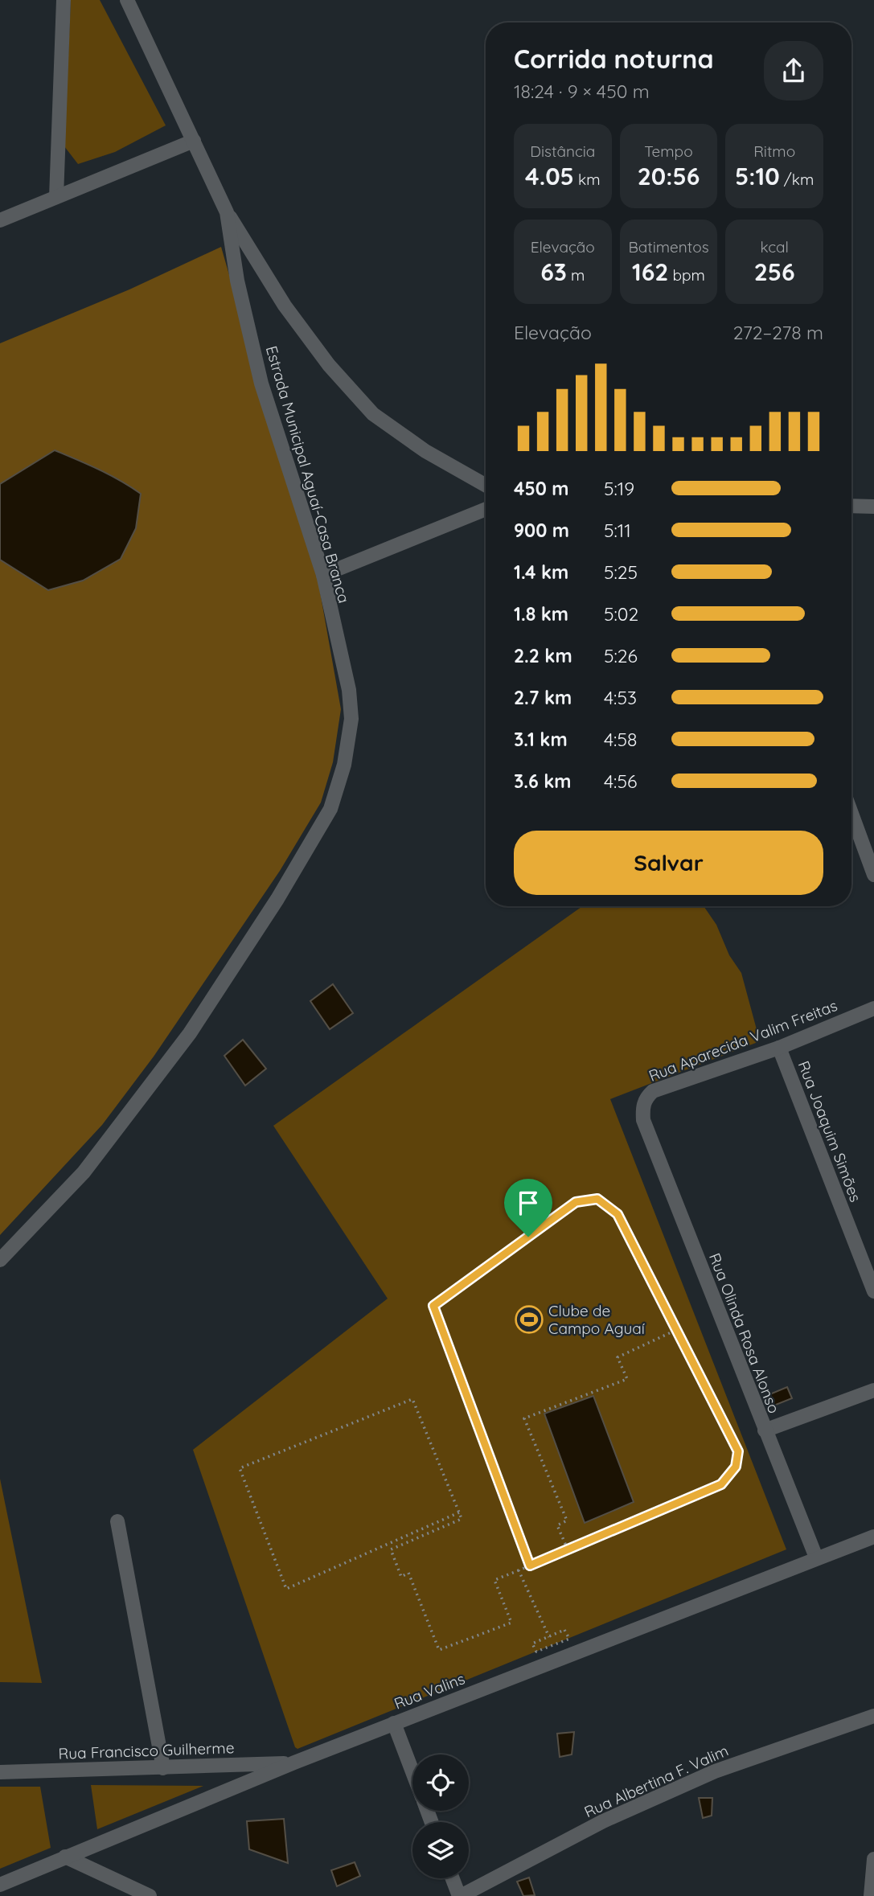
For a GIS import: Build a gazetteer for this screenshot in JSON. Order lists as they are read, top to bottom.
{
  "streets": {
    "street": [
      "Estrada Municipal Aguaí-Casa Branca",
      "Rua Aparecida Valim Freitas",
      "Rua Joaquim Simões",
      "Rua Olinda Rosa Alonso",
      "Rua Valins",
      "Rua Francisco Guilherme",
      "Rua Albertina F. Valim"
    ]
  },
  "crossings": [
    ["Rua Aparecida Valim Freitas", "Rua Joaquim Simões"],
    ["Rua Aparecida Valim Freitas", "Rua Olinda Rosa Alonso"],
    ["Rua Olinda Rosa Alonso", "Rua Valins"],
    ["Rua Valins", "Rua Francisco Guilherme"]
  ],
  "places": {
    "sports": ["Clube de Campo Aguaí"]
  },
  "page": {
    "heading": ["Corrida noturna", "18:24 · 9 × 450 m"],
    "stats": [
      ["Distância", "4.05 km"],
      ["Tempo", "20:56"],
      ["Ritmo", "5:10 /km"],
      ["Elevação", "63 m"],
      ["Batimentos", "162 bpm"],
      ["kcal", "256"]
    ],
    "chart": ["Elevação", "272–278 m"],
    "list": [
      {
        "name": "450 m",
        "note": "5:19"
      },
      {
        "name": "900 m",
        "note": "5:11"
      },
      {
        "name": "1.4 km",
        "note": "5:25"
      },
      {
        "name": "1.8 km",
        "note": "5:02"
      },
      {
        "name": "2.2 km",
        "note": "5:26"
      },
      {
        "name": "2.7 km",
        "note": "4:53"
      },
      {
        "name": "3.1 km",
        "note": "4:58"
      },
      {
        "name": "3.6 km",
        "note": "4:56"
      }
    ],
    "buttons": "Salvar"
  }
}
